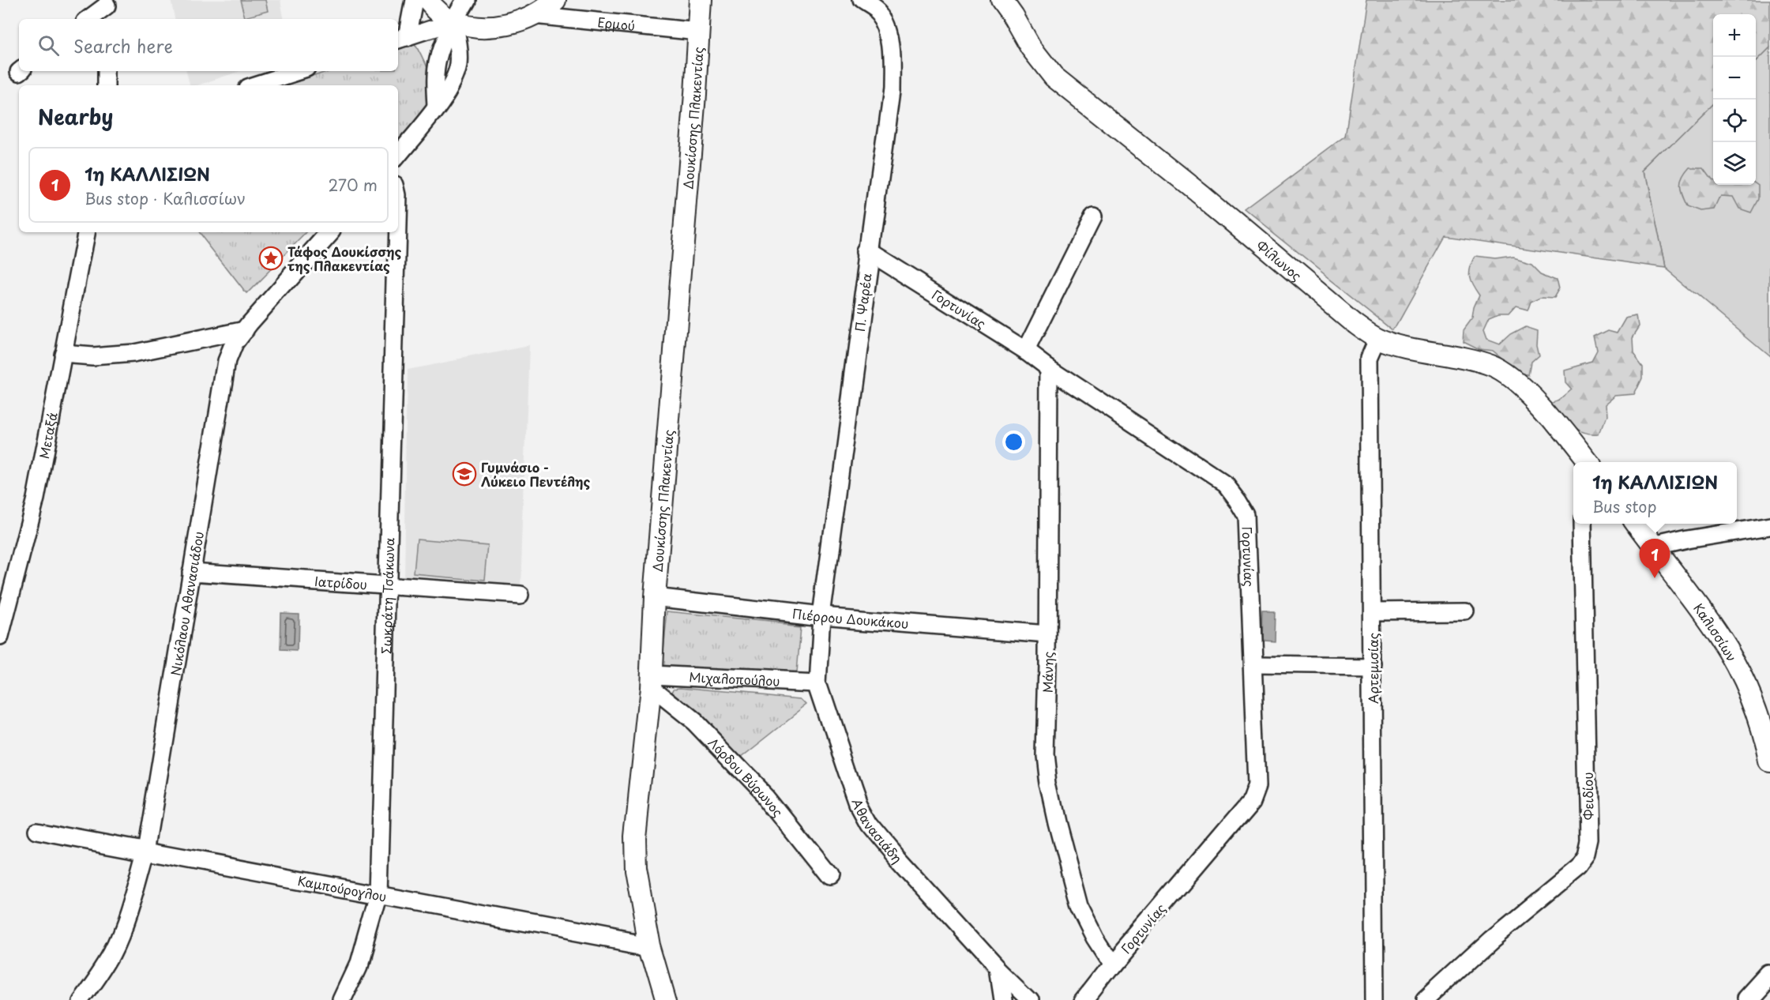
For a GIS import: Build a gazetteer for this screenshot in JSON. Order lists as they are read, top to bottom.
{
  "streets": {
    "main road": ["Δουκίσσης Πλακεντίας", "Φίλωνος", "Καλισσίων"],
    "street": [
      "Ερμού",
      "Π. Ψαρέα",
      "Γορτυνίας",
      "Μεταξά",
      "Ιατρίδου",
      "Σωκράτη Τσάκωνα",
      "Νικόλαου Αθανασιάδου",
      "Πιέρρου Δουκάκου",
      "Αρτεμισίας",
      "Μάνης",
      "Μιχαλοπούλου",
      "Λόρδου Βύρωνος",
      "Φειδίου",
      "Αθανασιάδη",
      "Καμπούρογλου"
    ]
  },
  "crossings": [
    ["Ερμού", "Δουκίσσης Πλακεντίας"],
    ["Δουκίσσης Πλακεντίας", "Πιέρρου Δουκάκου"],
    ["Δουκίσσης Πλακεντίας", "Μιχαλοπούλου"],
    ["Δουκίσσης Πλακεντίας", "Λόρδου Βύρωνος"],
    ["Δουκίσσης Πλακεντίας", "Καμπούρογλου"],
    ["Φίλωνος", "Αρτεμισίας"],
    ["Π. Ψαρέα", "Γορτυνίας"],
    ["Π. Ψαρέα", "Πιέρρου Δουκάκου"],
    ["Π. Ψαρέα", "Αθανασιάδη"],
    ["Γορτυνίας", "Μάνης"],
    ["Ιατρίδου", "Σωκράτη Τσάκωνα"],
    ["Ιατρίδου", "Νικόλαου Αθανασιάδου"],
    ["Σωκράτη Τσάκωνα", "Καμπούρογλου"],
    ["Νικόλαου Αθανασιάδου", "Καμπούρογλου"],
    ["Πιέρρου Δουκάκου", "Μάνης"],
    ["Πιέρρου Δουκάκου", "Αθανασιάδη"],
    ["Μιχαλοπούλου", "Λόρδου Βύρωνος"],
    ["Μιχαλοπούλου", "Αθανασιάδη"]
  ],
  "places": {
    "place": ["Τάφος Δουκίσσης της Πλακεντίας"],
    "school or university": ["Γυμνάσιο - Λύκειο Πεντέλης"]
  },
  "page": {
    "map_buttons": ["+", "−"],
    "search": "Search here",
    "heading": "Nearby",
    "list": [
      {
        "mark": "1",
        "name": "1η ΚΑΛΛΙΣΙΩΝ",
        "note": "Bus stop · Καλισσίων",
        "value": "270 m"
      }
    ],
    "popup": ["1η ΚΑΛΛΙΣΙΩΝ", "Bus stop"],
    "pins": "1"
  }
}
